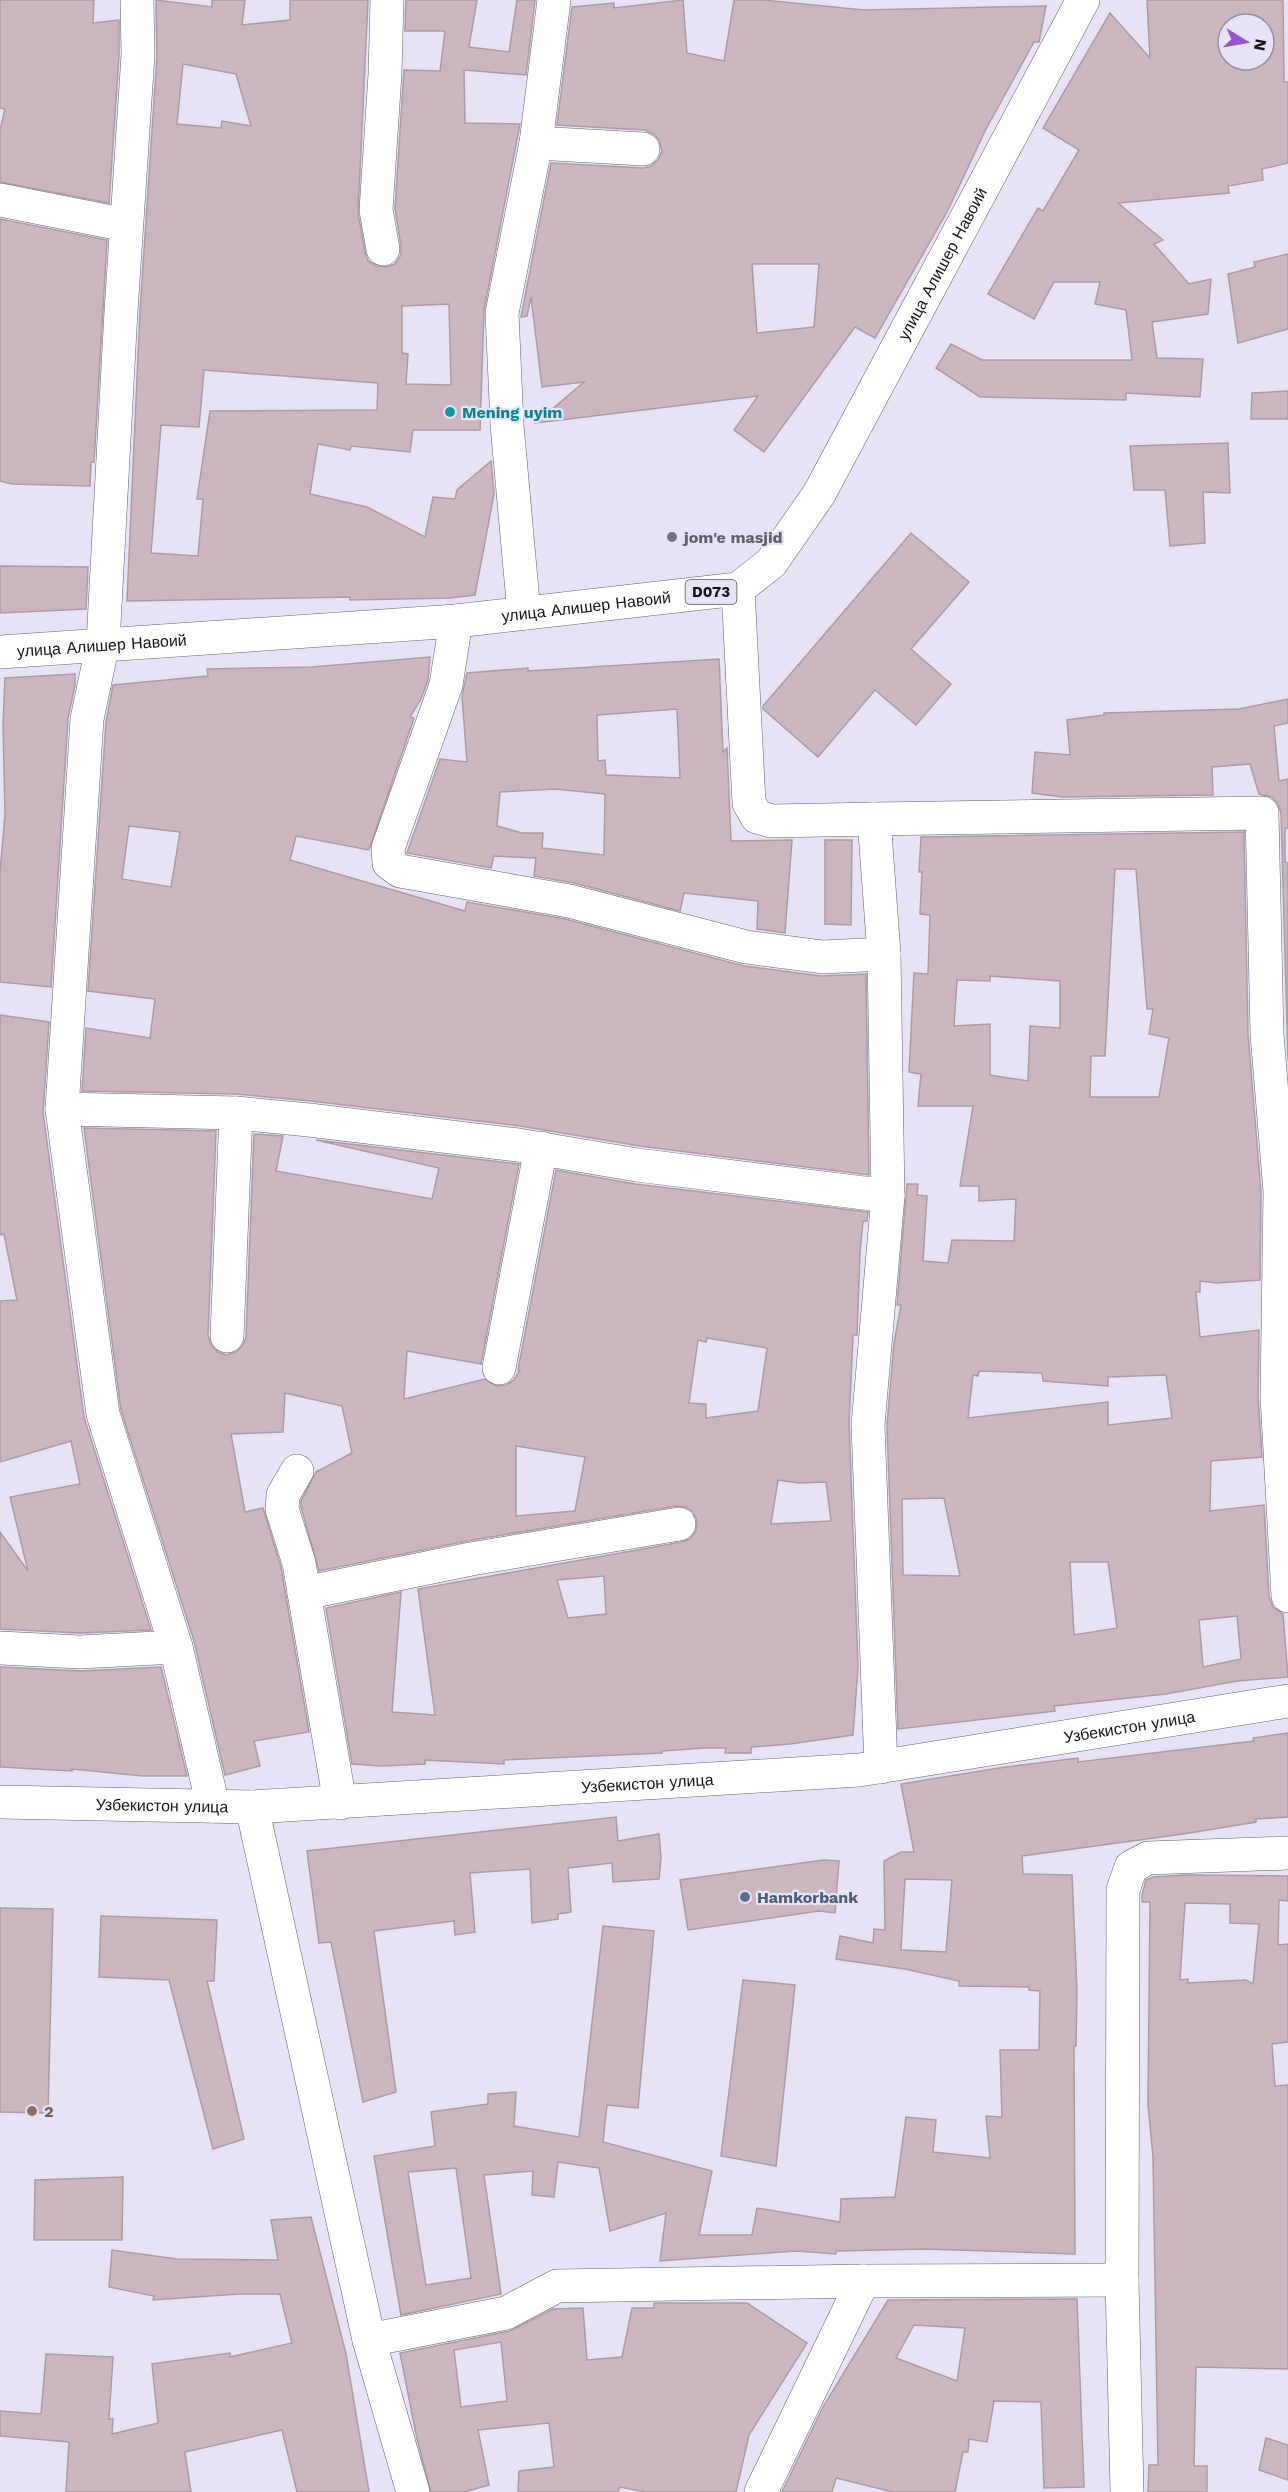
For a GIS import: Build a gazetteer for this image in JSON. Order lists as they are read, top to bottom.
{
  "streets": {
    "street": ["улица Алишер Навоий", "D073", "Узбекистон улица"]
  },
  "places": [
    "Mening uyim",
    "jom'e masjid",
    "Hamkorbank",
    "2"
  ],
  "north": "right"
}
